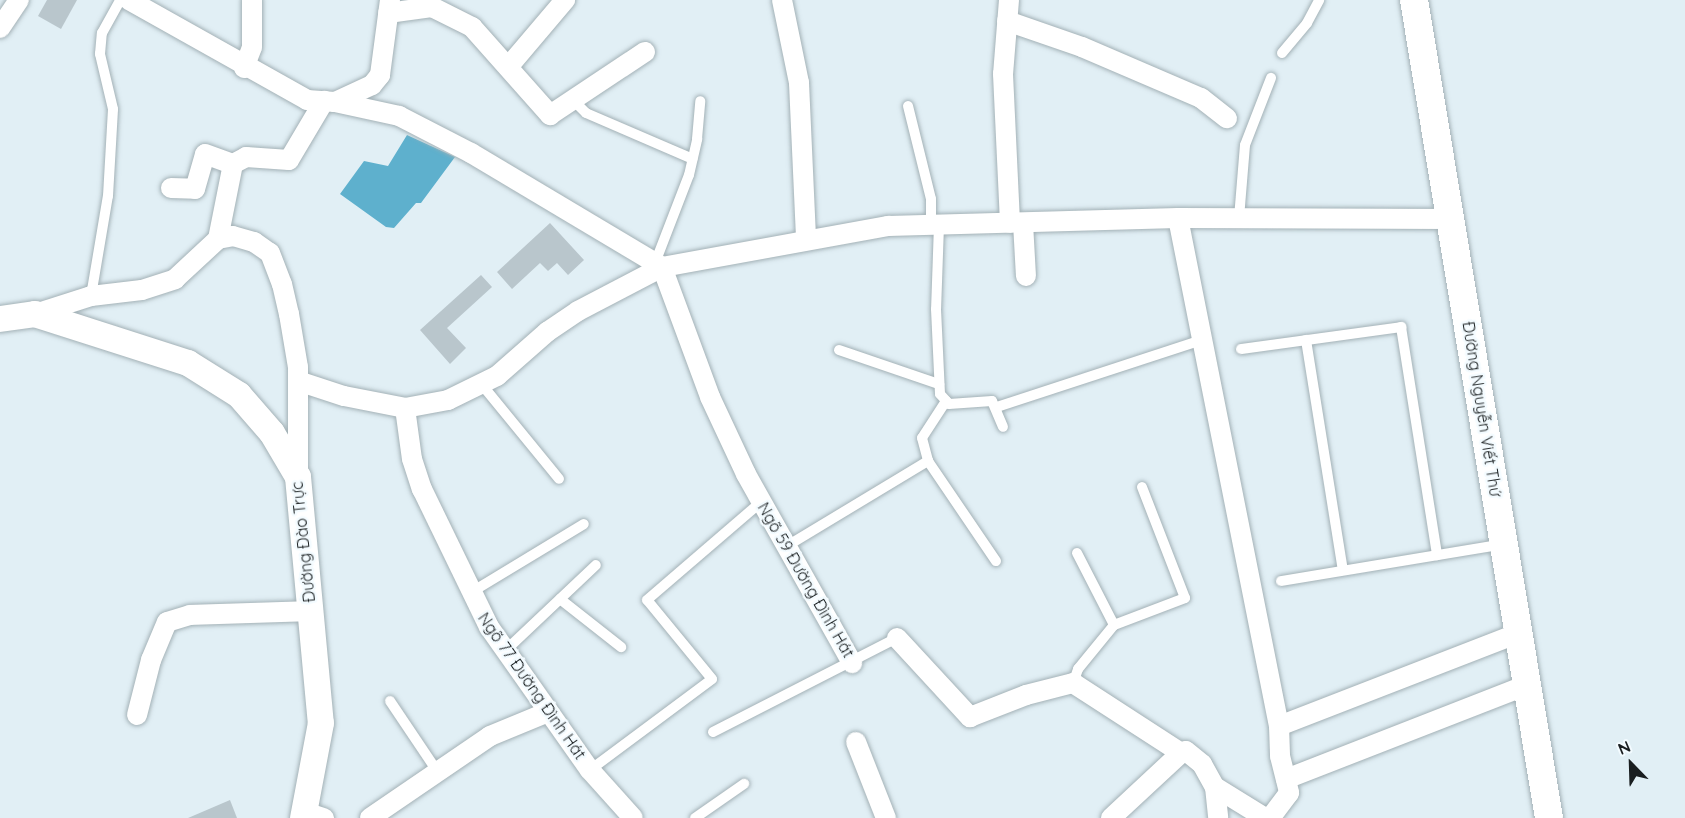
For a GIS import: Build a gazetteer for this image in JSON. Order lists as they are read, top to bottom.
{
  "streets": {
    "main road": ["Đường Nguyễn Viết Thứ"],
    "street": ["Đường Đào Trực", "Ngõ 59 Đường Đình Hát", "Ngõ 77 Đường Đình Hát"]
  },
  "north": "top left"
}
